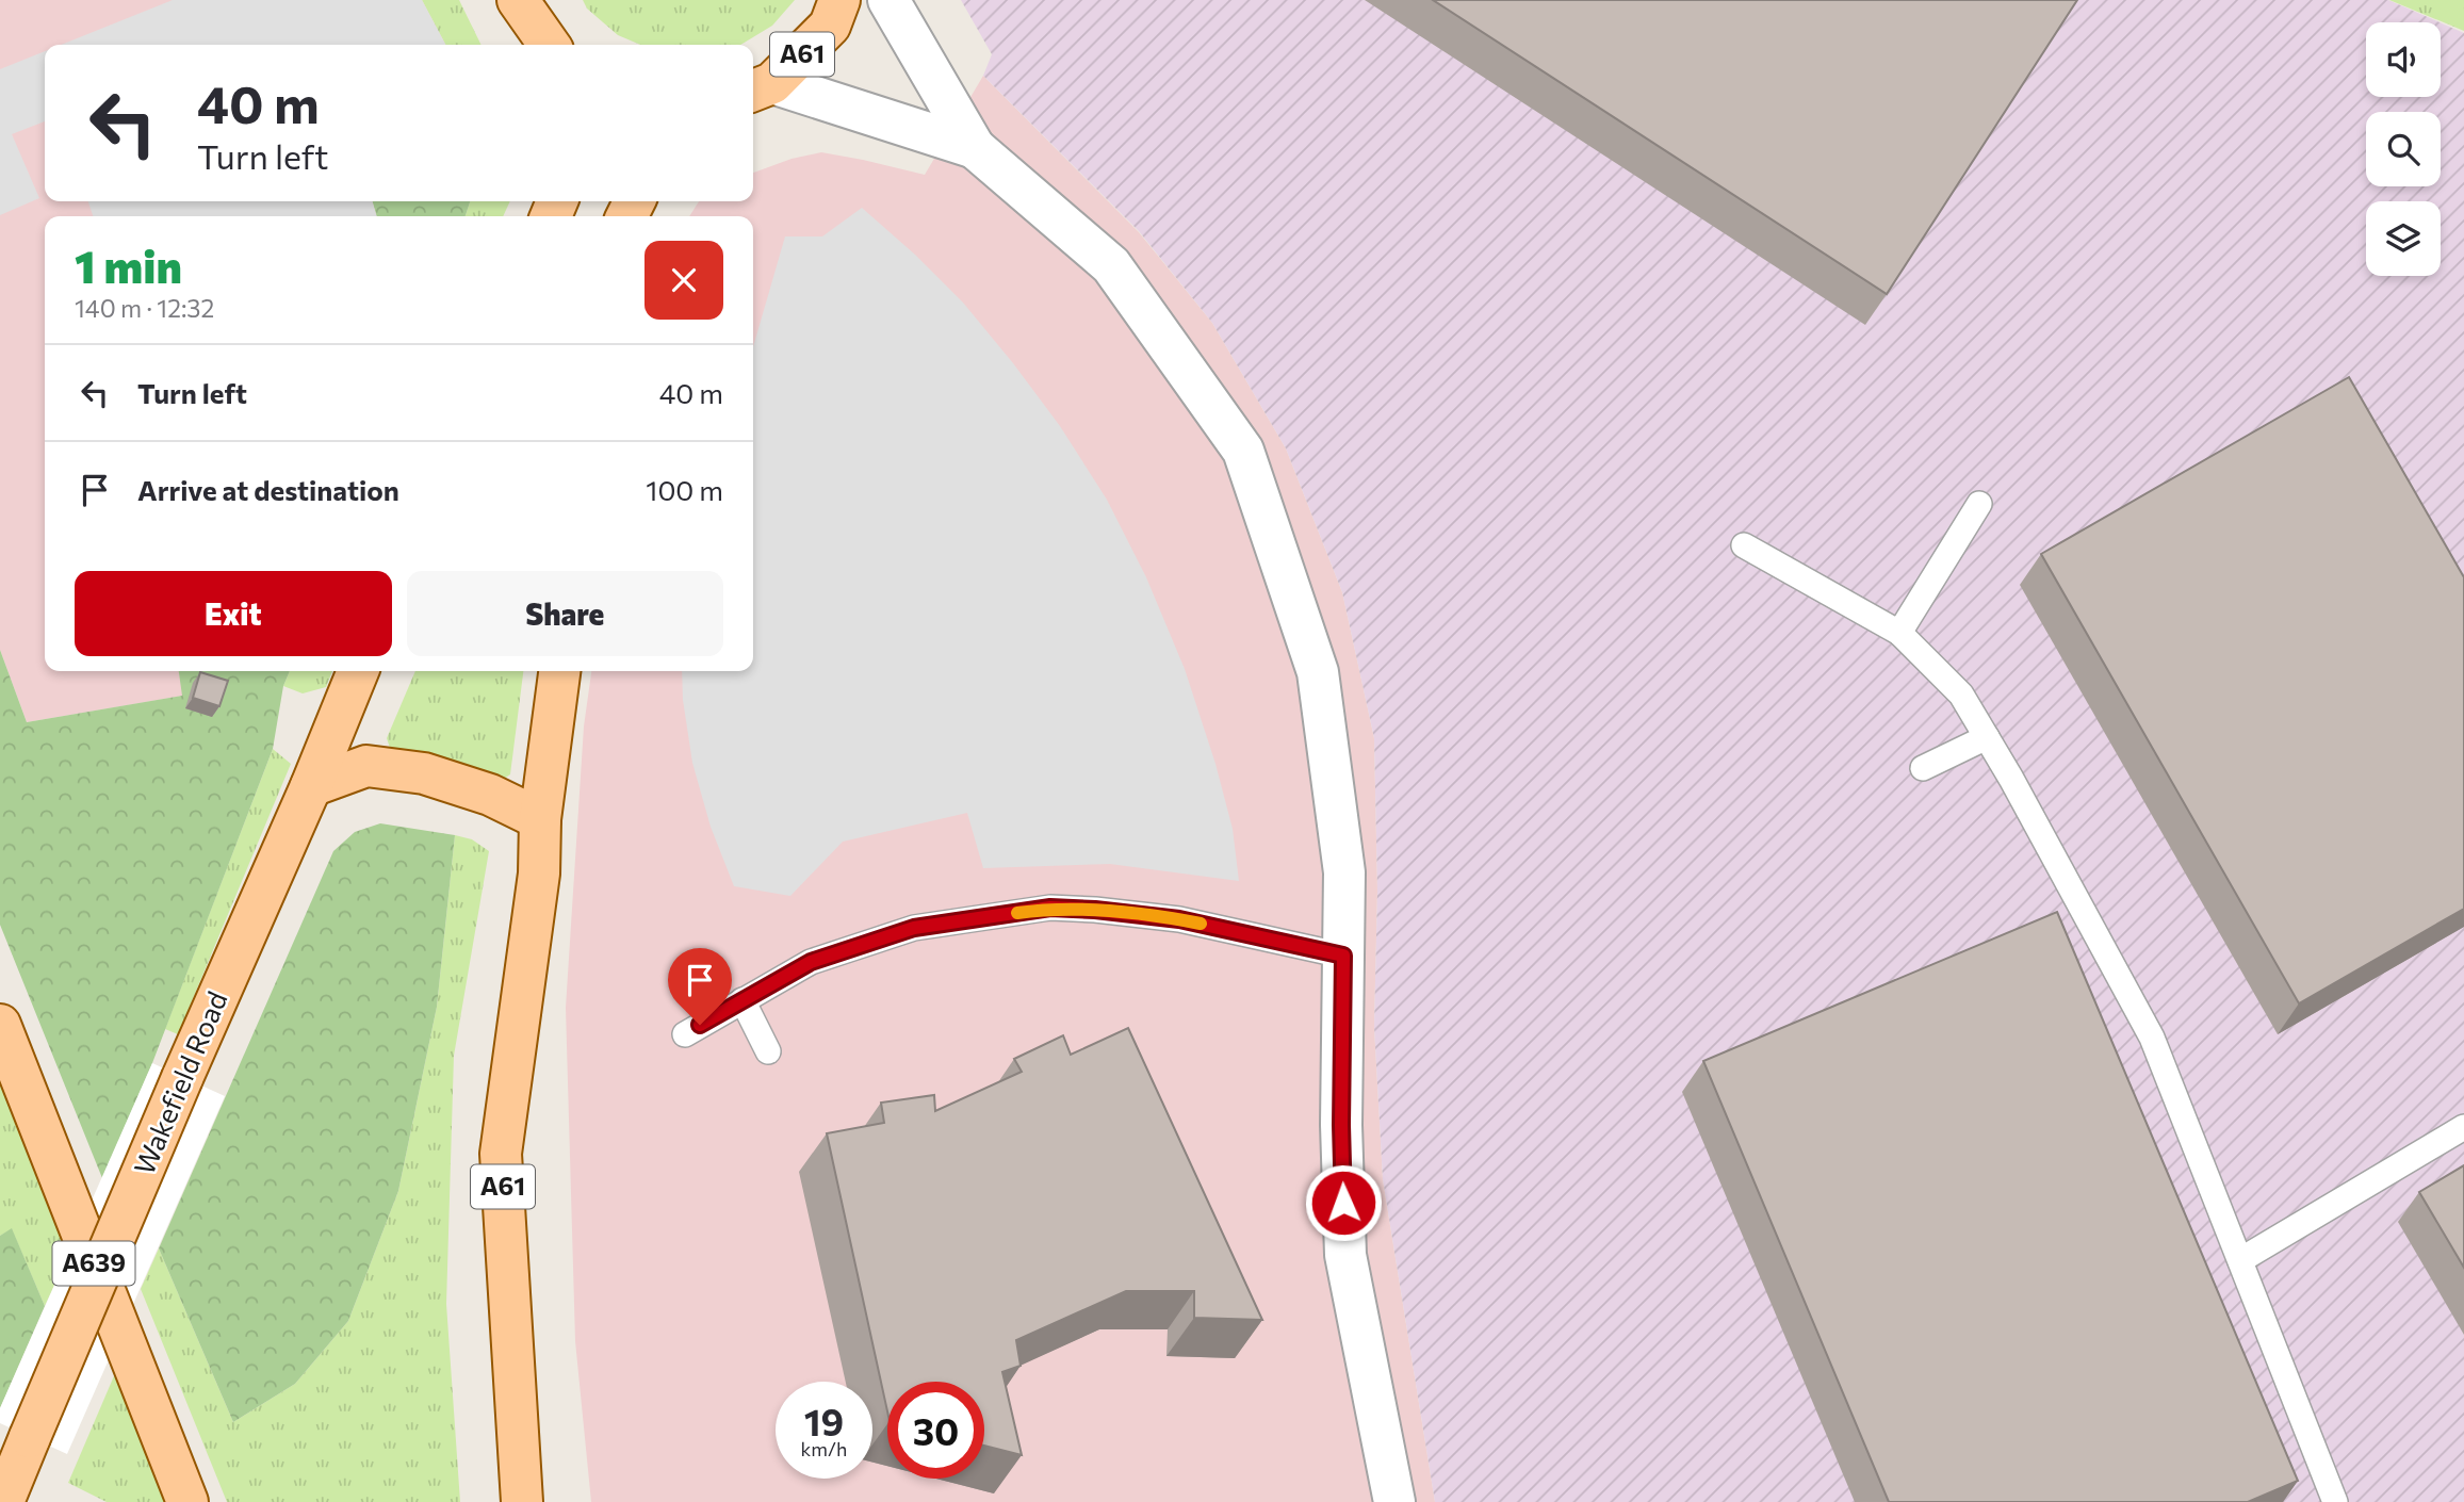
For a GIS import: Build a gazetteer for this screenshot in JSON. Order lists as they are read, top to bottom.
{
  "streets": {
    "main road": ["A61", "Wakefield Road", "A639"]
  },
  "page": {
    "turn": ["40 m", "Turn left"],
    "heading": ["1 min", "140 m · 12:32"],
    "list": [
      {
        "name": "Turn left",
        "value": "40 m"
      },
      {
        "name": "Arrive at destination",
        "value": "100 m"
      }
    ],
    "buttons": ["Exit", "Share"],
    "speed": "19 km/h",
    "limit": "30"
  }
}
